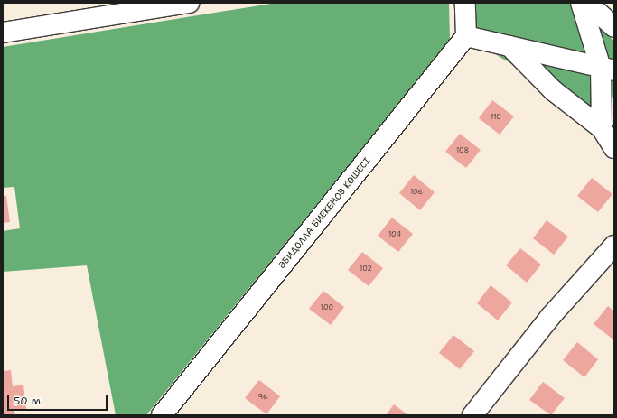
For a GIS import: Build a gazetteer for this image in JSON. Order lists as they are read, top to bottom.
{
  "streets": {
    "street": ["ӘБИДОЛЛА БИЕКЕНОВ КӨШЕСІ"]
  },
  "house_numbers": [
    "110",
    "108",
    "106",
    "104",
    "102",
    "100",
    "96"
  ],
  "scale_bar": "50 m"
}
